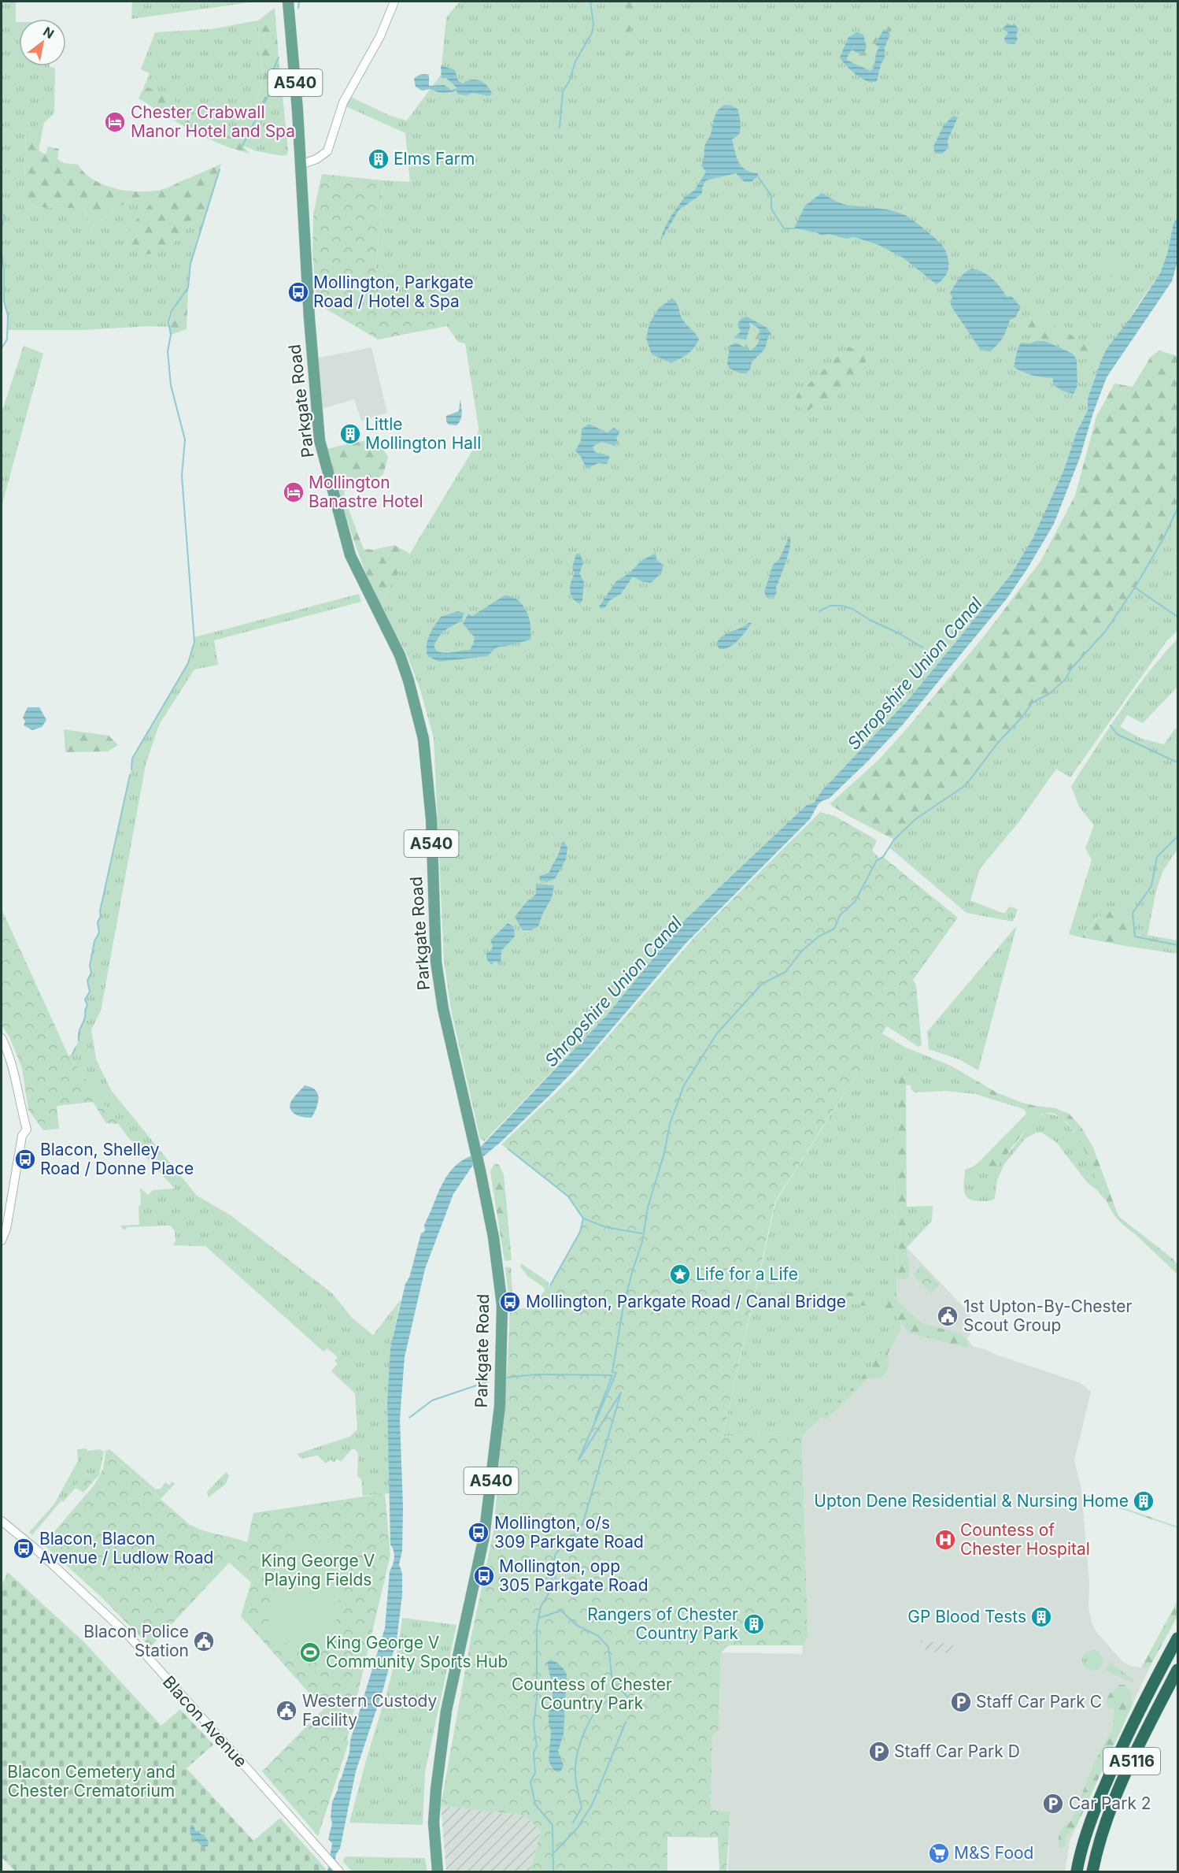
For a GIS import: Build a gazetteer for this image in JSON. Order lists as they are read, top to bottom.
{
  "streets": {
    "highway": ["A5116"],
    "main road": ["A540", "Parkgate Road"],
    "street": ["Blacon Avenue"]
  },
  "water": ["Shropshire Union Canal"],
  "parks": ["King George V Playing Fields", "Countess of Chester Country Park", "Blacon Cemetery and Chester Crematorium"],
  "places": {
    "hotel": ["Chester Crabwall Manor Hotel and Spa", "Mollington Banastre Hotel"],
    "building": [
      "Elms Farm",
      "Little Mollington Hall",
      "Upton Dene Residential & Nursing Home",
      "GP Blood Tests",
      "Rangers of Chester Country Park"
    ],
    "bus stop": [
      "Mollington, Parkgate Road / Hotel & Spa",
      "Blacon, Shelley Road / Donne Place",
      "Mollington, Parkgate Road / Canal Bridge",
      "Mollington, o/s 309 Parkgate Road",
      "Blacon, Blacon Avenue / Ludlow Road",
      "Mollington, opp 305 Parkgate Road"
    ],
    "place": ["Life for a Life"],
    "public building": ["1st Upton-By-Chester Scout Group", "Blacon Police Station", "Western Custody Facility"],
    "hospital": ["Countess of Chester Hospital"],
    "sports": ["King George V Community Sports Hub"],
    "parking": ["Staff Car Park C", "Staff Car Park D", "Car Park 2"],
    "supermarket": ["M&S Food"]
  },
  "north": "top right"
}
